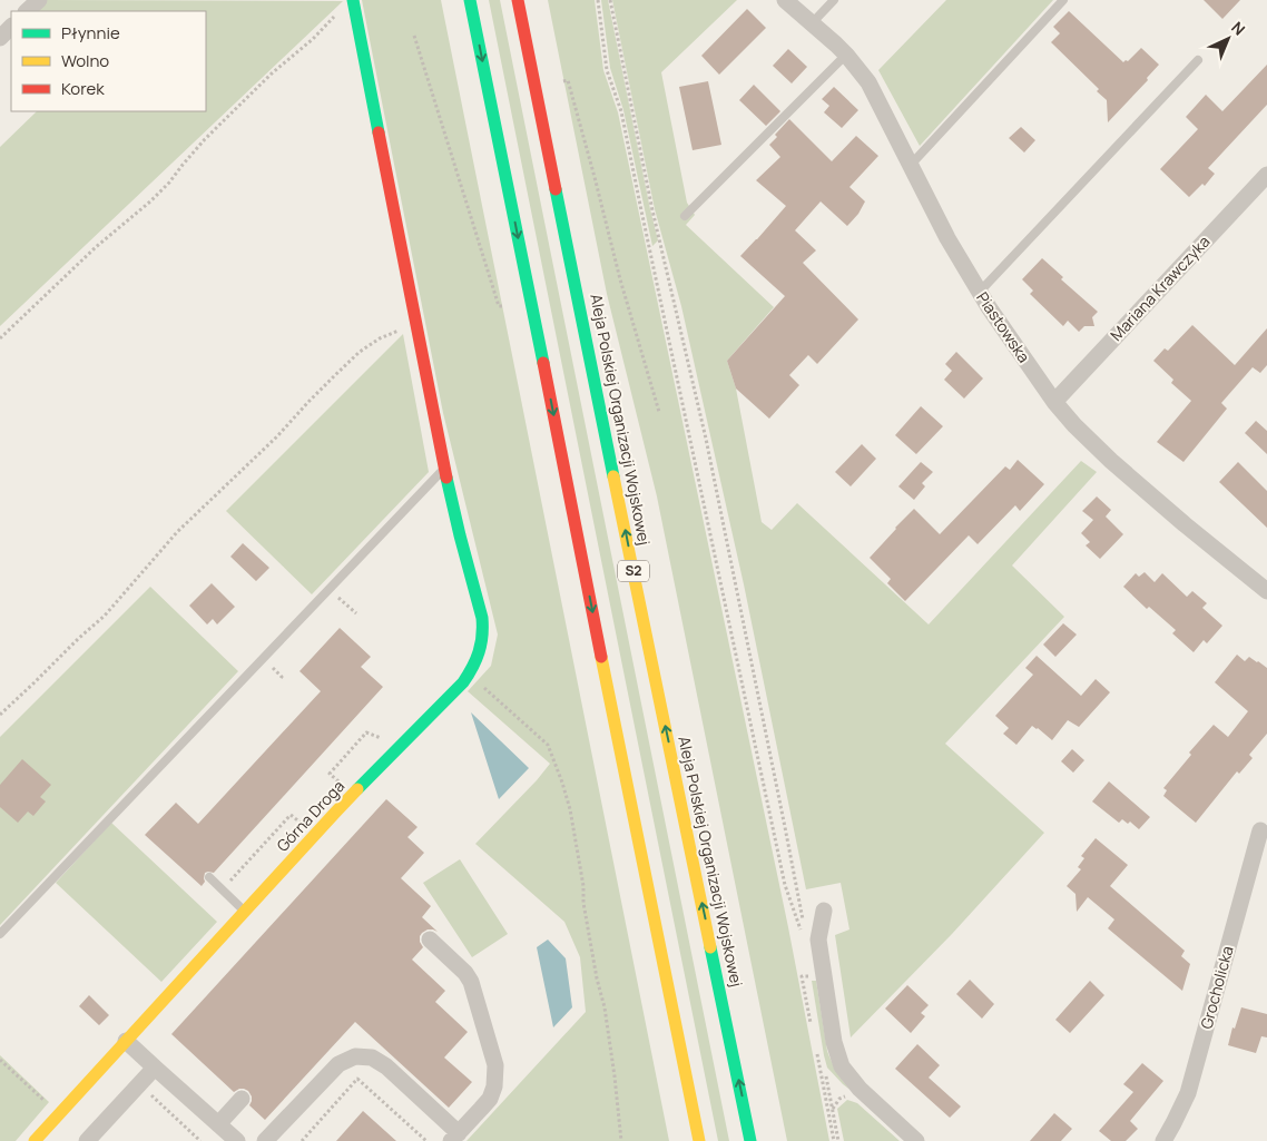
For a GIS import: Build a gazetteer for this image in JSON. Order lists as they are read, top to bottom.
{
  "streets": {
    "main road": ["Aleja Polskiej Organizacji Wojskowej", "S2", "Górna Droga"],
    "street": ["Mariana Krawczyka", "Piastowska", "Grocholicka"]
  },
  "crossings": [
    ["Mariana Krawczyka", "Piastowska"]
  ],
  "legend": ["Płynnie", "Wolno", "Korek"],
  "north": "top right"
}
